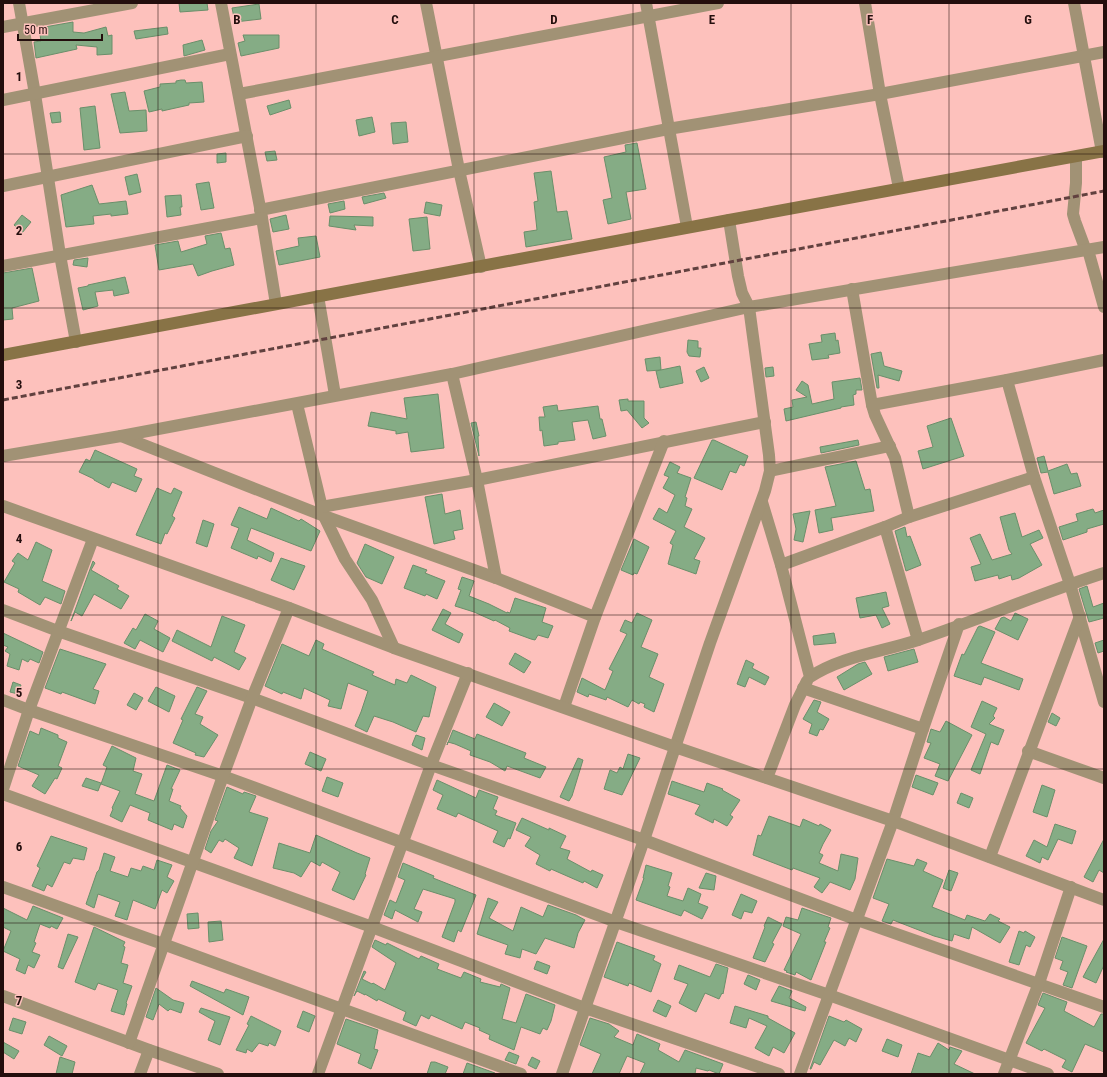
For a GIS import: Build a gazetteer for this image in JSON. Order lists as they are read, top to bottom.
{
  "scale_bar": "50 m",
  "grid": {
    "columns": [
      "B",
      "C",
      "D",
      "E",
      "F",
      "G"
    ],
    "rows": [
      "1",
      "2",
      "3",
      "4",
      "5",
      "6",
      "7"
    ]
  }
}
